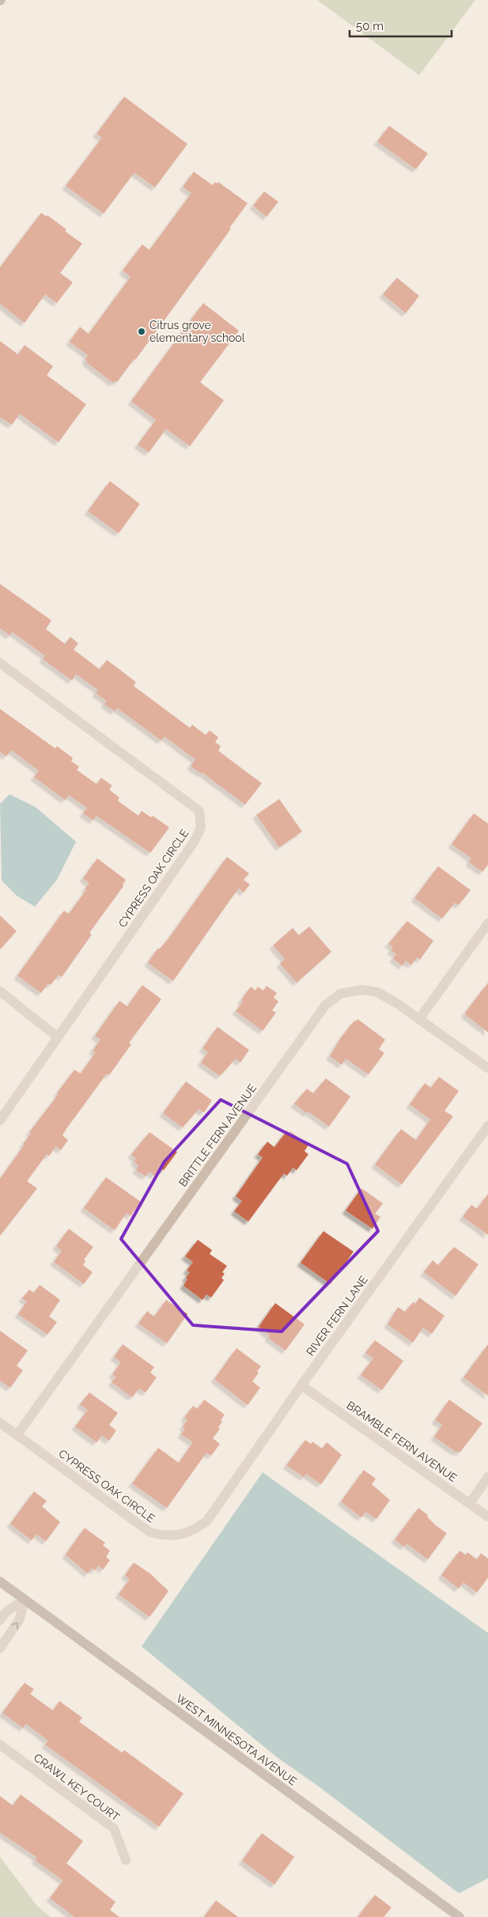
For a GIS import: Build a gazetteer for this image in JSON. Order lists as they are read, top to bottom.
{
  "streets": {
    "street": [
      "CYPRESS OAK CIRCLE",
      "BRITTLE FERN AVENUE",
      "RIVER FERN LANE",
      "BRAMBLE FERN AVENUE",
      "WEST MINNESOTA AVENUE",
      "CRAWL KEY COURT"
    ]
  },
  "crossings": [
    ["CYPRESS OAK CIRCLE", "BRITTLE FERN AVENUE"],
    ["CYPRESS OAK CIRCLE", "RIVER FERN LANE"],
    ["RIVER FERN LANE", "BRAMBLE FERN AVENUE"]
  ],
  "places": ["Citrus grove elementary school"],
  "scale_bar": "50 m"
}
